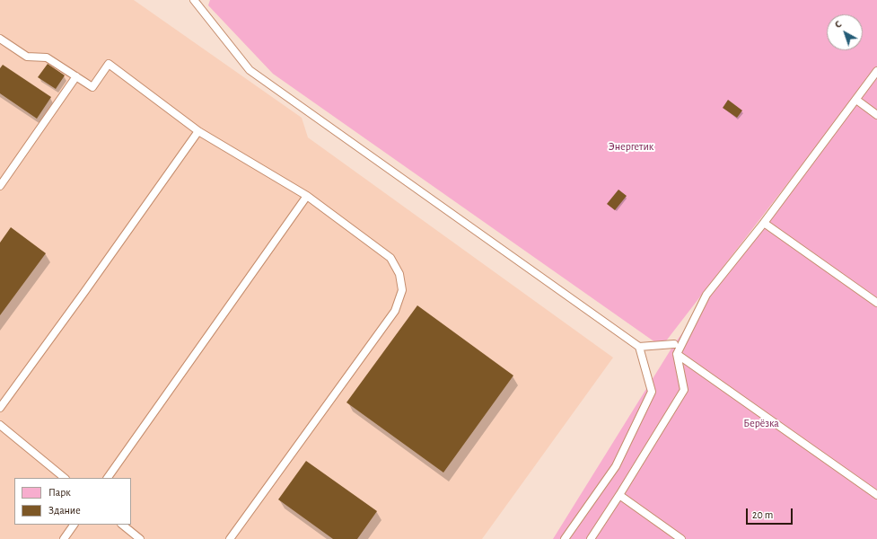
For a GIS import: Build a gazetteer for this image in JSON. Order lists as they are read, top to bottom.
{
  "parks": ["Энергетик", "Берёзка"],
  "legend": ["Парк", "Здание"],
  "scale_bar": "20 m",
  "north": "top left"
}
